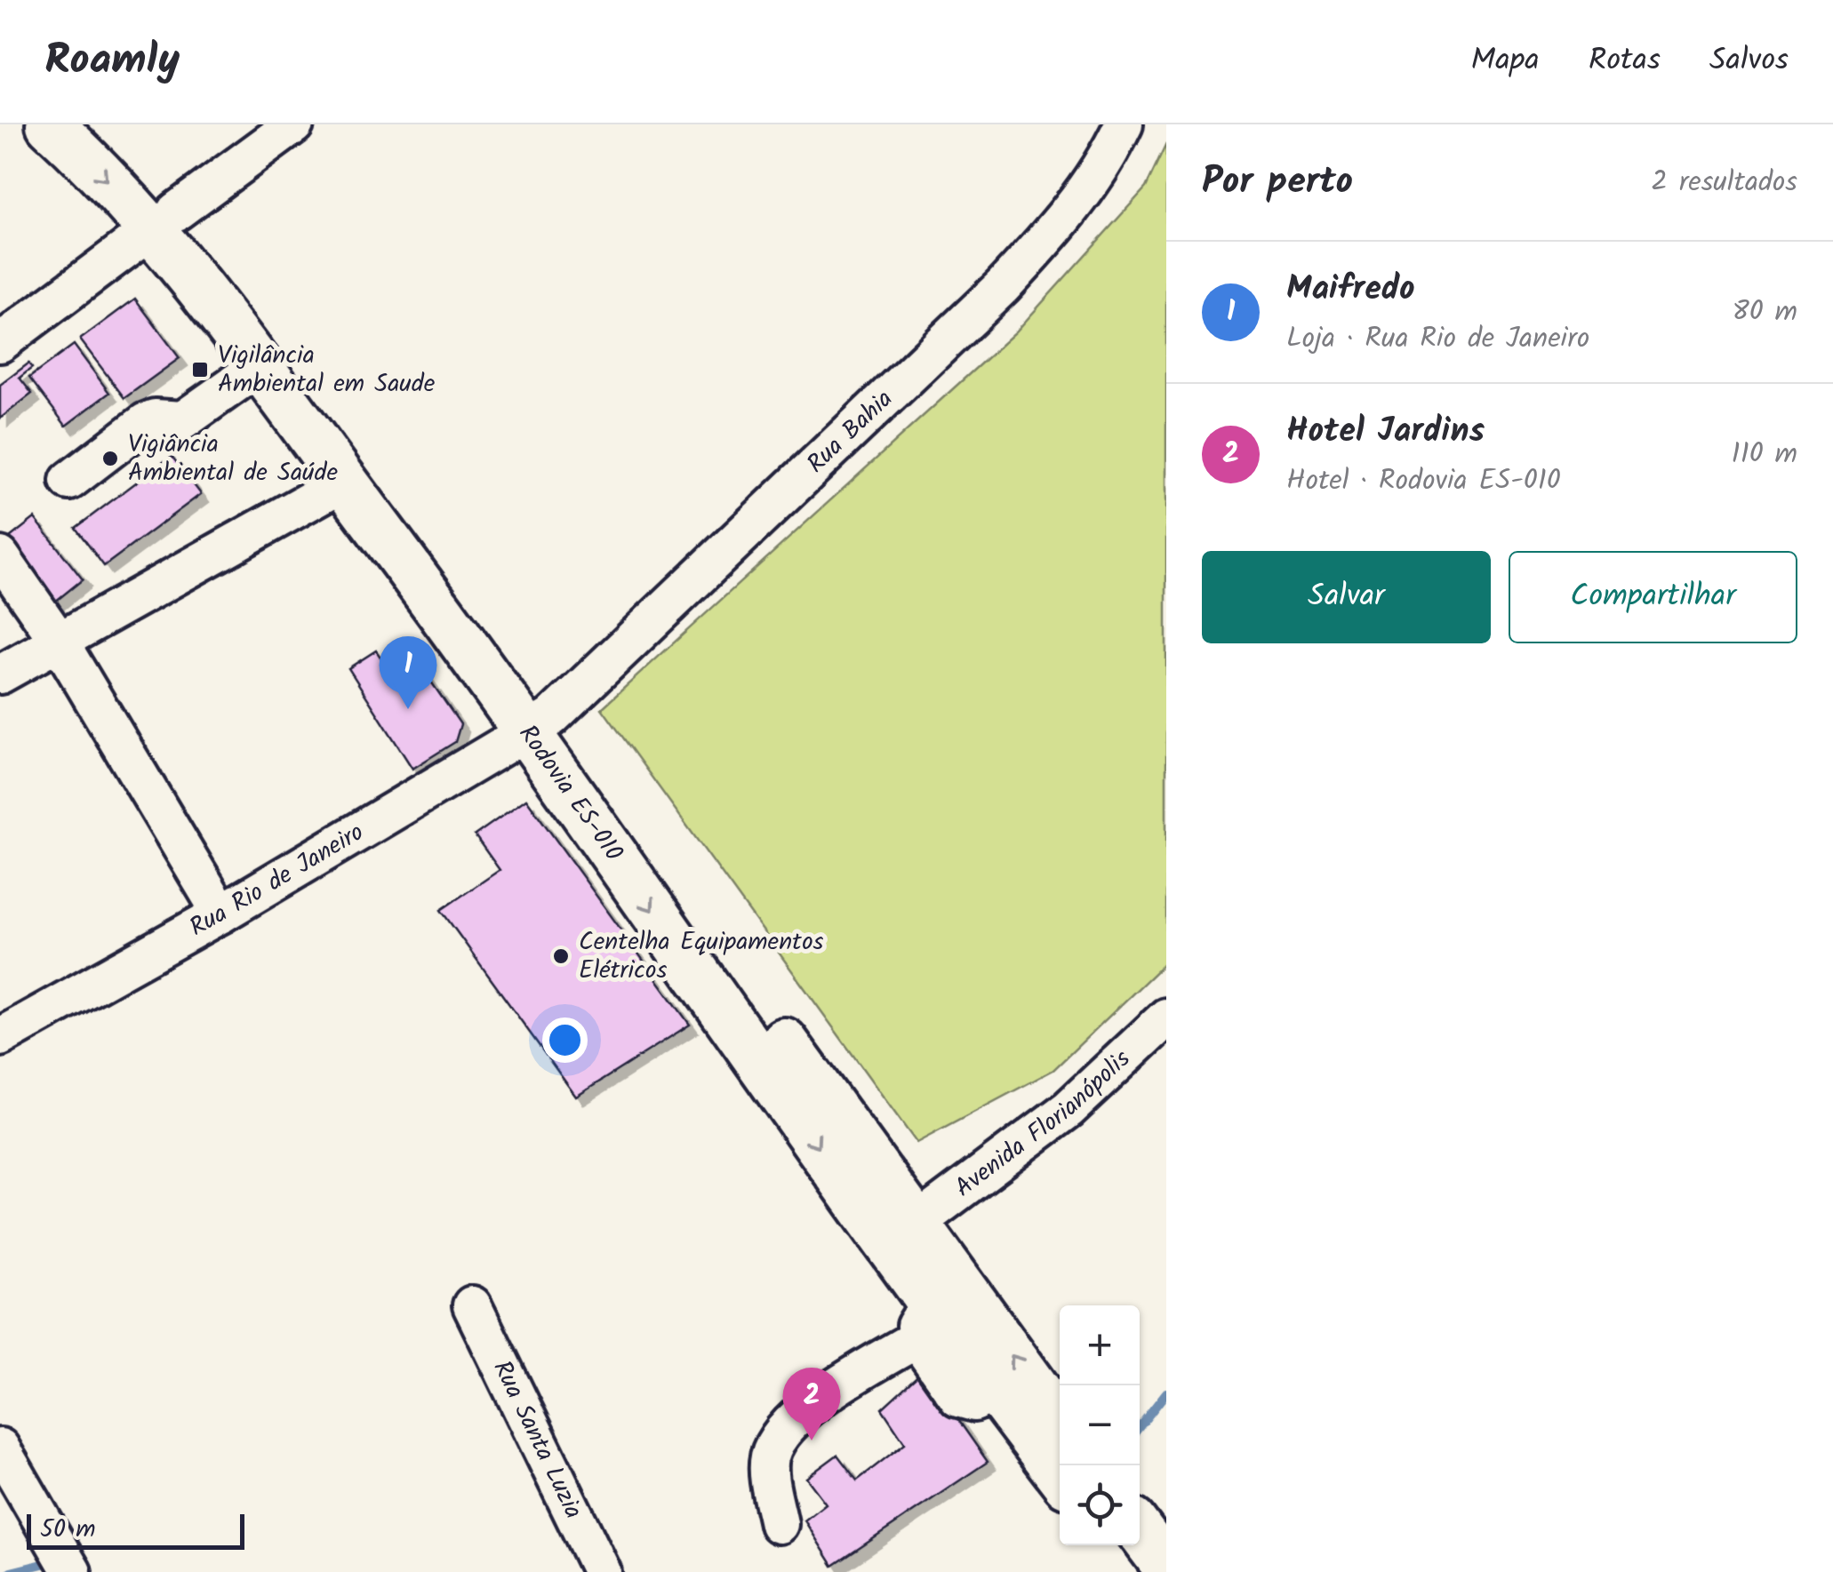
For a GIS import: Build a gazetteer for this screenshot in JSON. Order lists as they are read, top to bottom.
{
  "streets": {
    "main road": ["Rodovia ES-010"],
    "street": [
      "Rua Bahia",
      "Rua Rio de Janeiro",
      "Avenida Florianópolis",
      "Rua Santa Luzia"
    ]
  },
  "crossings": [
    ["Rua Bahia", "Rodovia ES-010"],
    ["Rua Bahia", "Rua Rio de Janeiro"],
    ["Rodovia ES-010", "Rua Rio de Janeiro"],
    ["Rodovia ES-010", "Avenida Florianópolis"]
  ],
  "places": {
    "transit": ["Vigilância Ambiental em Saude"],
    "other": ["Vigiância Ambiental de Saúde", "Centelha Equipamentos Elétricos"]
  },
  "scale_bar": "50 m",
  "page": {
    "header": "Roamly",
    "nav": ["Mapa", "Rotas", "Salvos"],
    "heading": ["Por perto", "2 resultados"],
    "list": [
      {
        "mark": "1",
        "name": "Maifredo",
        "note": "Loja · Rua Rio de Janeiro",
        "value": "80 m"
      },
      {
        "mark": "2",
        "name": "Hotel Jardins",
        "note": "Hotel · Rodovia ES-010",
        "value": "110 m"
      }
    ],
    "buttons": ["Salvar", "Compartilhar"],
    "pins": ["1", "2"],
    "map_buttons": ["+", "−"],
    "scale": "50 m"
  }
}
